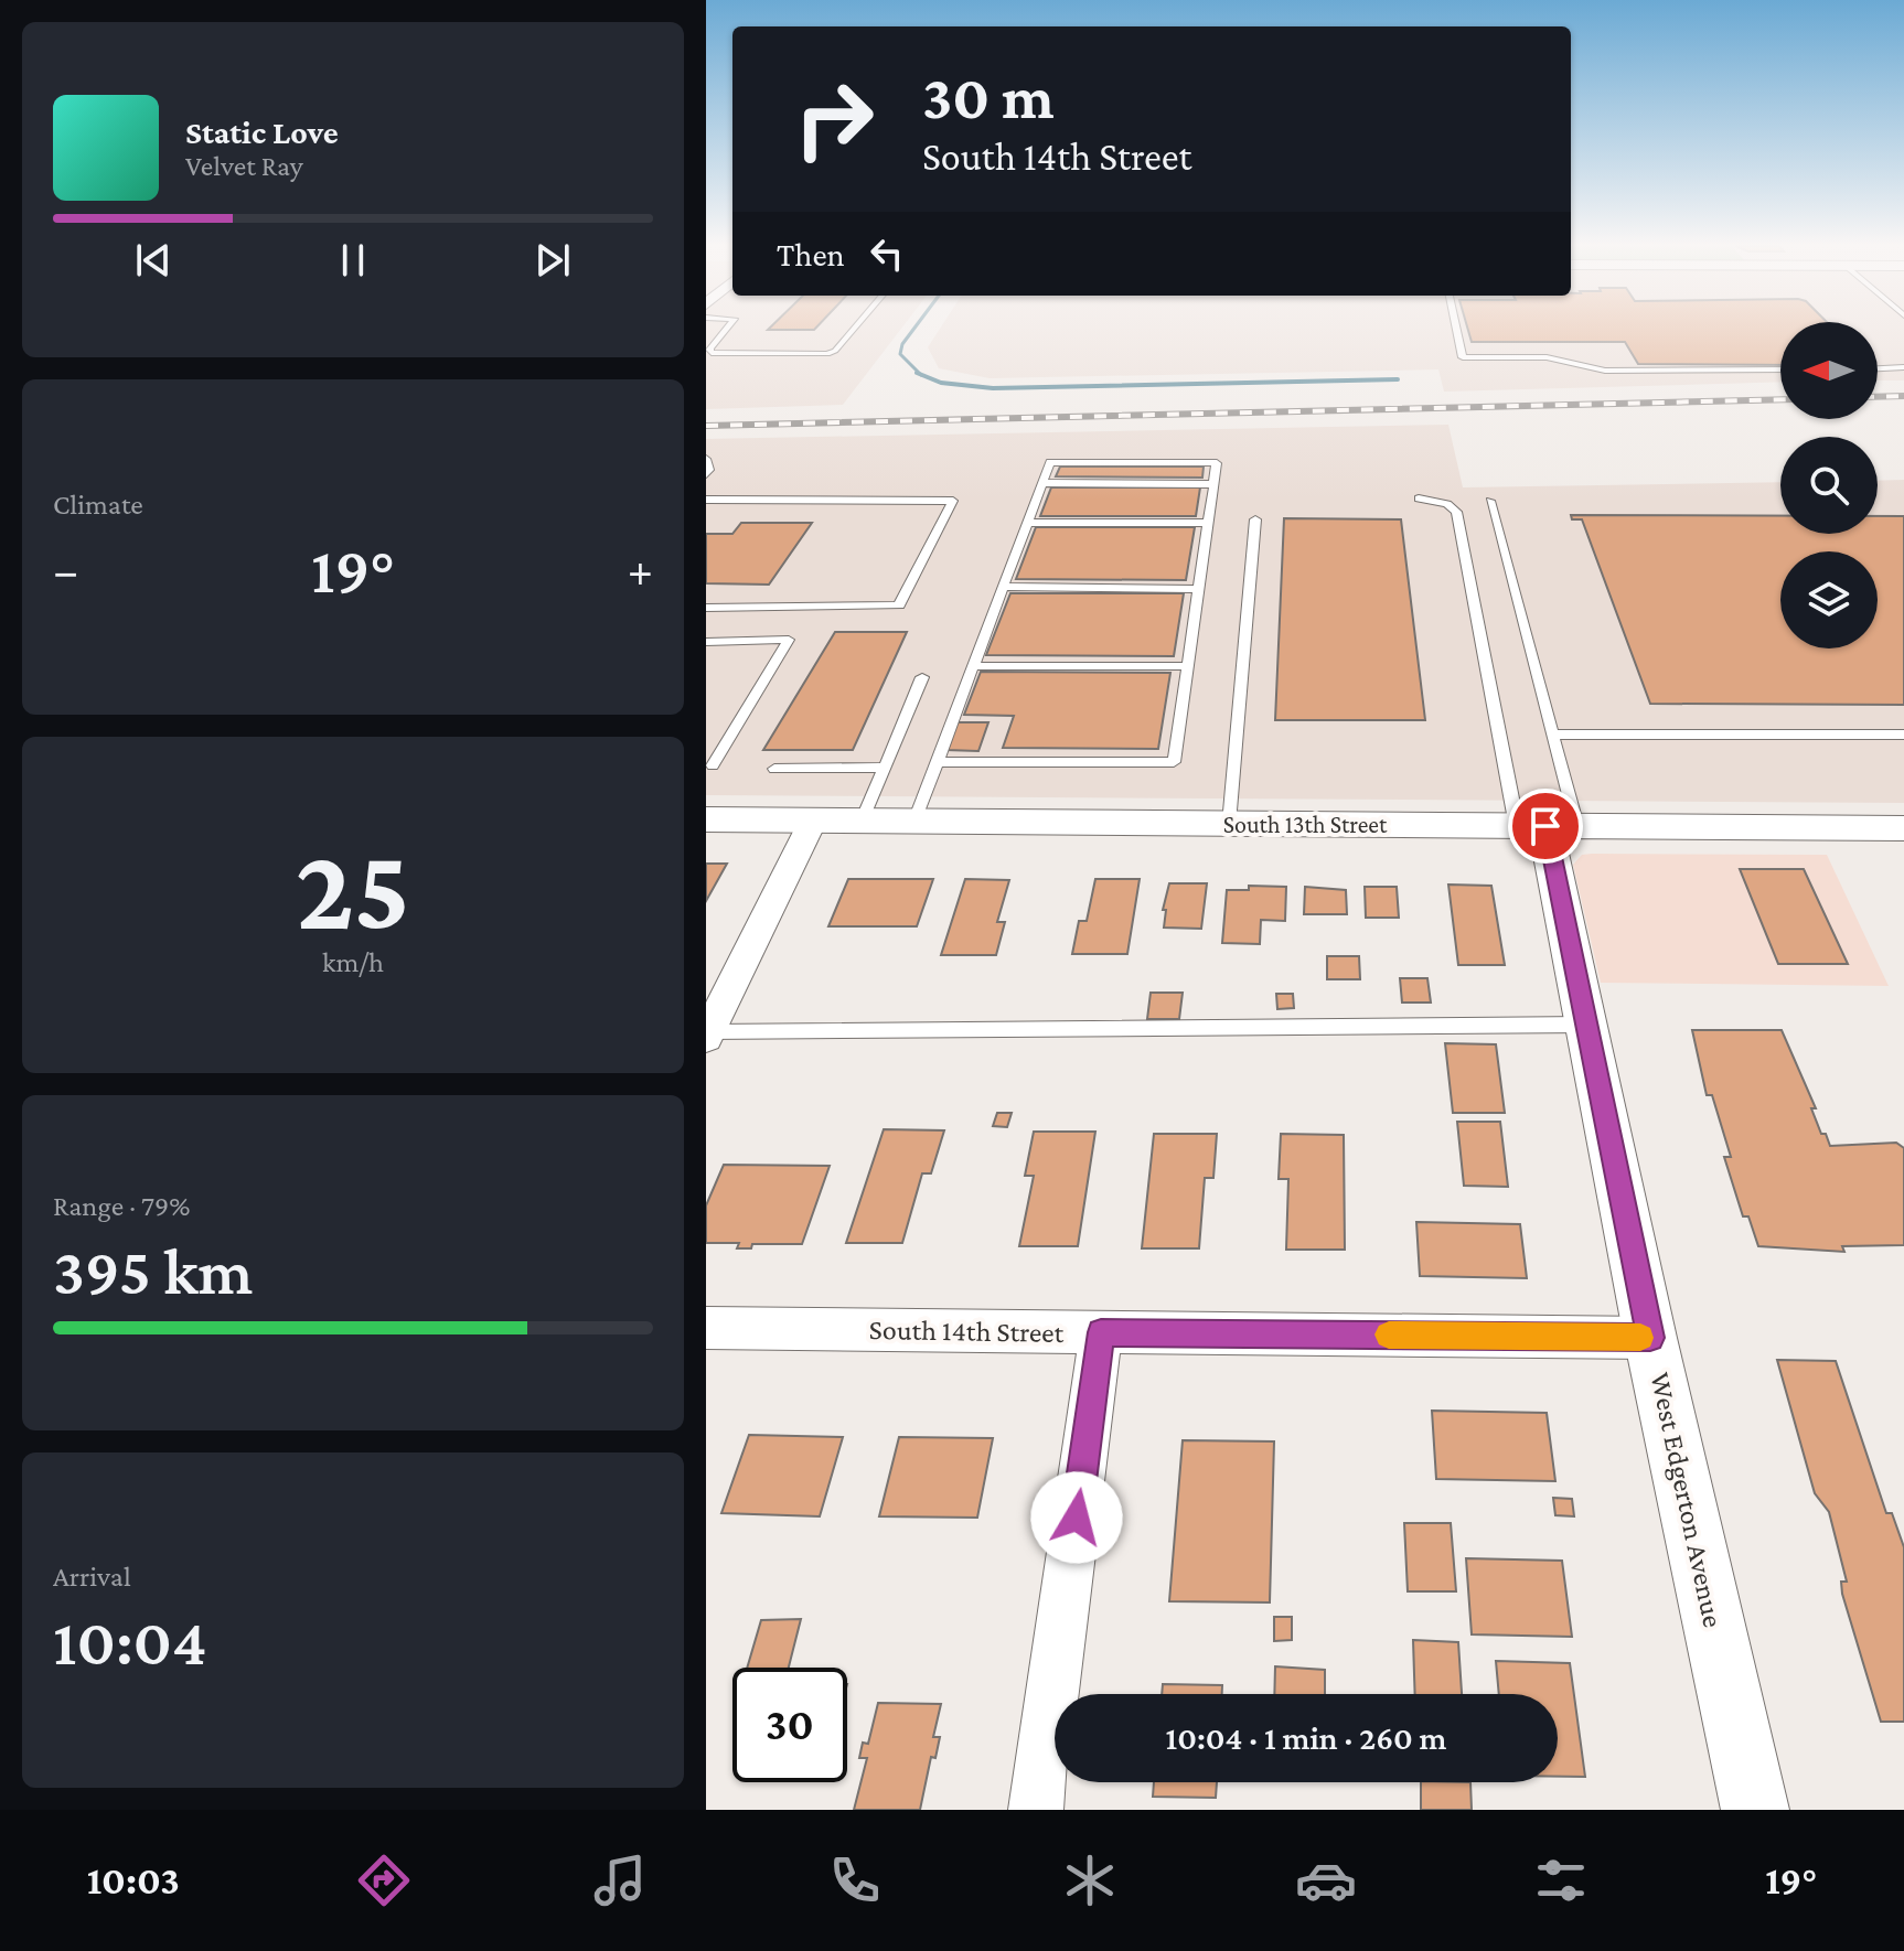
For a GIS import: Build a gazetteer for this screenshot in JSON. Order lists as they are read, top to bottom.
{
  "streets": {
    "street": ["South 13th Street", "South 14th Street", "West Edgerton Avenue"]
  },
  "crossings": [
    ["South 13th Street", "West Edgerton Avenue"],
    ["South 14th Street", "West Edgerton Avenue"]
  ],
  "north": "left",
  "page": {
    "turn": ["30 m", "South 14th Street"],
    "song": ["Static Love", "Velvet Ray"],
    "then": "Then",
    "tile": [
      "Climate",
      ["25", "km/h"],
      ["Range · 79%", "395 km"],
      ["Arrival", "10:04"]
    ],
    "heat": ["−", "19°", "+"],
    "limit": "30",
    "trip": "10:04 · 1 min · 260 m",
    "tabs": ["10:03", "19°"]
  }
}
